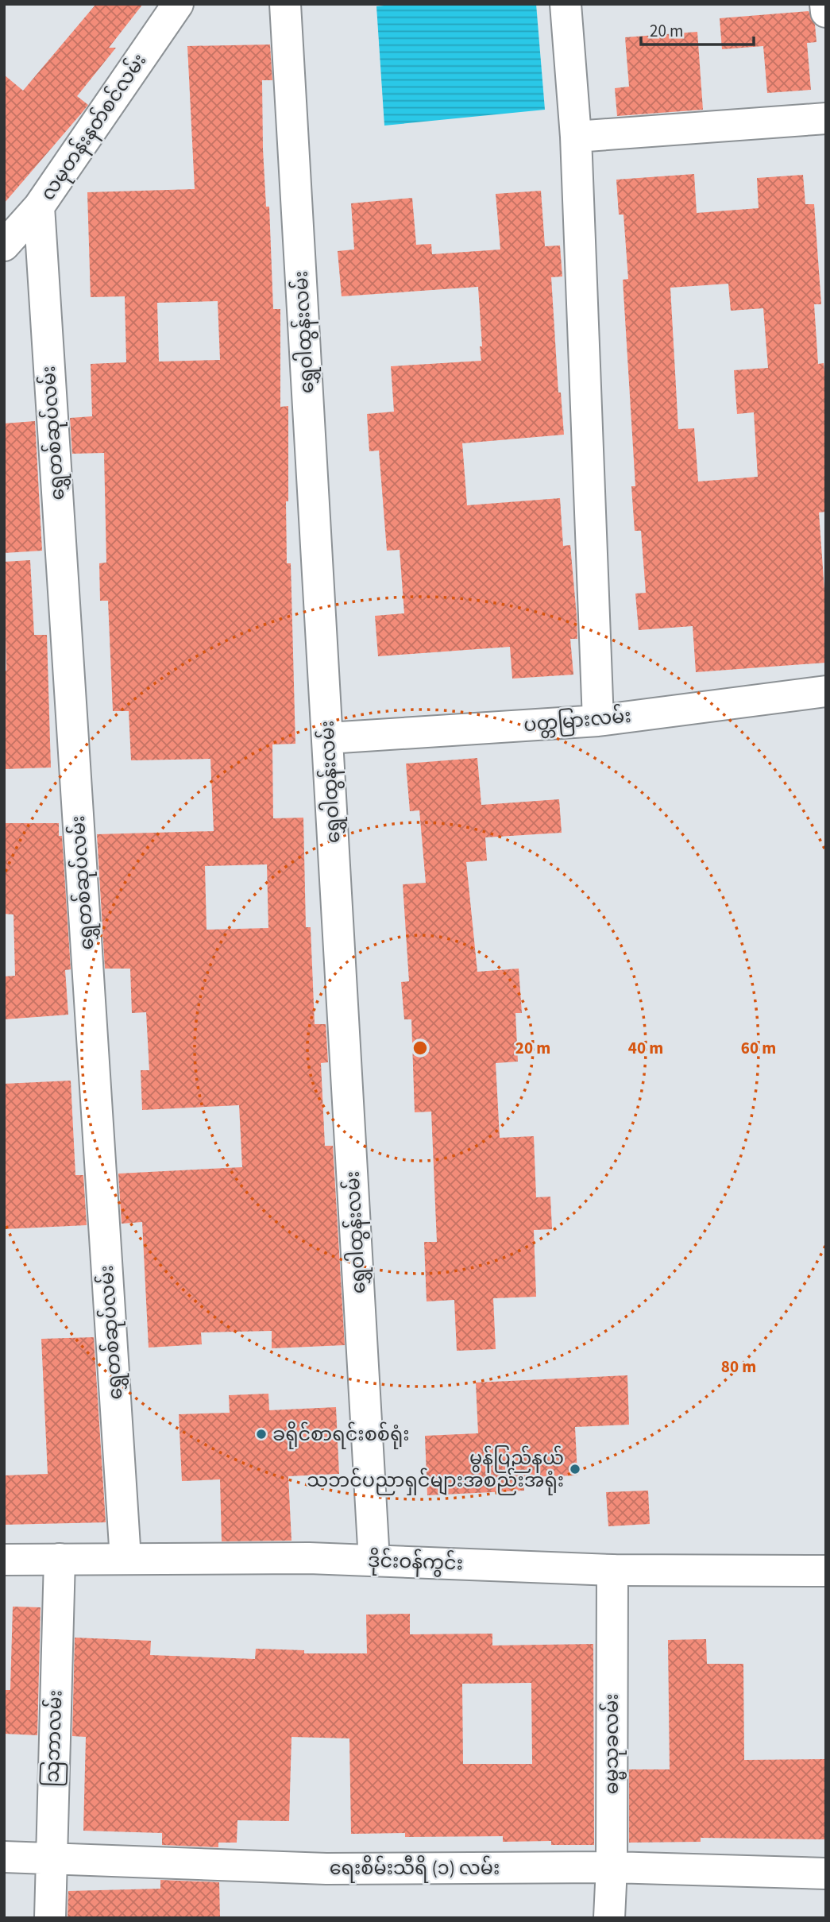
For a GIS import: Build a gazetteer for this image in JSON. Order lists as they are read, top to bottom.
{
  "streets": {
    "street": [
      "လမုတန်းနတ်စင်လမ်း",
      "ရွှေဝါထွန်းလမ်း",
      "ရွှေတစ်ဆုပ်လမ်း",
      "ပတ္တမြားလမ်း",
      "ဒိုင်းဝန်ကွင်း",
      "သြဘာလမ်း",
      "ဓမ္မသုခလမ်း",
      "ရေးစိမ်းသီရိ (၁) လမ်း"
    ]
  },
  "crossings": [
    ["လမုတန်းနတ်စင်လမ်း", "ရွှေတစ်ဆုပ်လမ်း"],
    ["ရွှေဝါထွန်းလမ်း", "ပတ္တမြားလမ်း"],
    ["ရွှေဝါထွန်းလမ်း", "ဒိုင်းဝန်ကွင်း"],
    ["ရွှေတစ်ဆုပ်လမ်း", "ဒိုင်းဝန်ကွင်း"],
    ["ဒိုင်းဝန်ကွင်း", "သြဘာလမ်း"],
    ["ဒိုင်းဝန်ကွင်း", "ဓမ္မသုခလမ်း"],
    ["သြဘာလမ်း", "ရေးစိမ်းသီရိ (၁) လမ်း"],
    ["ဓမ္မသုခလမ်း", "ရေးစိမ်းသီရိ (၁) လမ်း"]
  ],
  "places": ["ခရိုင်စာရင်းစစ်ရုံး", "မွန်ပြည်နယ် သဘင်ပညာရှင်များအစည်းအရုံး"],
  "scale_bar": "20 m",
  "rings": [
    "20 m",
    "40 m",
    "60 m",
    "80 m"
  ]
}
